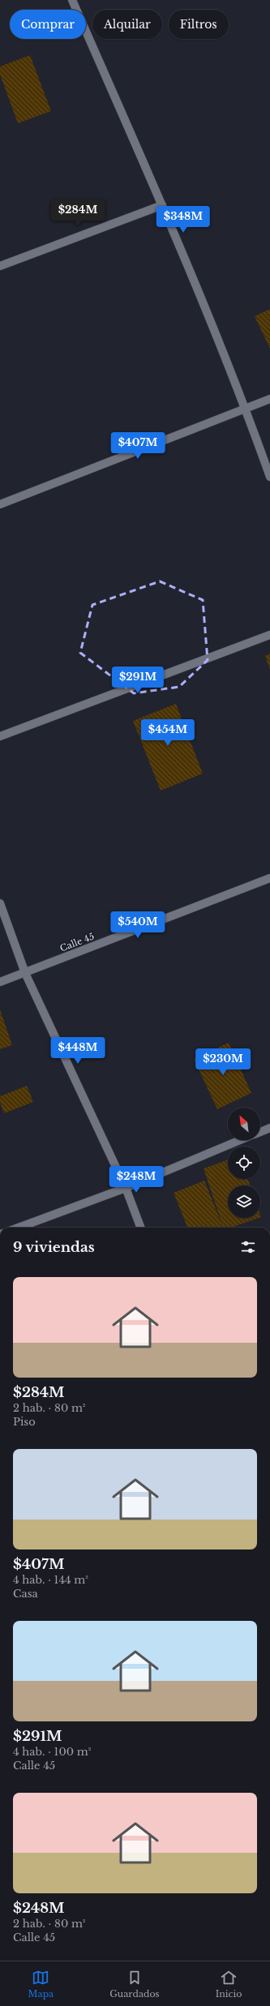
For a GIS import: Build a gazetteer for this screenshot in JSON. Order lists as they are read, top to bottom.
{
  "streets": {
    "street": ["Calle 45"]
  },
  "north": "top left",
  "page": {
    "chip": ["Comprar", "Alquilar", "Filtros"],
    "price": [
      "$284M",
      "$348M",
      "$407M",
      "$291M",
      "$454M",
      "$540M",
      "$448M",
      "$230M",
      "$248M"
    ],
    "heading": "9 viviendas",
    "list": [
      {
        "name": "$284M",
        "note": "2 hab. · 80 m² · Piso"
      },
      {
        "name": "$407M",
        "note": "4 hab. · 144 m² · Casa"
      },
      {
        "name": "$291M",
        "note": "4 hab. · 100 m² · Calle 45"
      },
      {
        "name": "$248M",
        "note": "2 hab. · 80 m² · Calle 45"
      }
    ],
    "tabs": ["Mapa", "Guardados", "Inicio"]
  }
}
